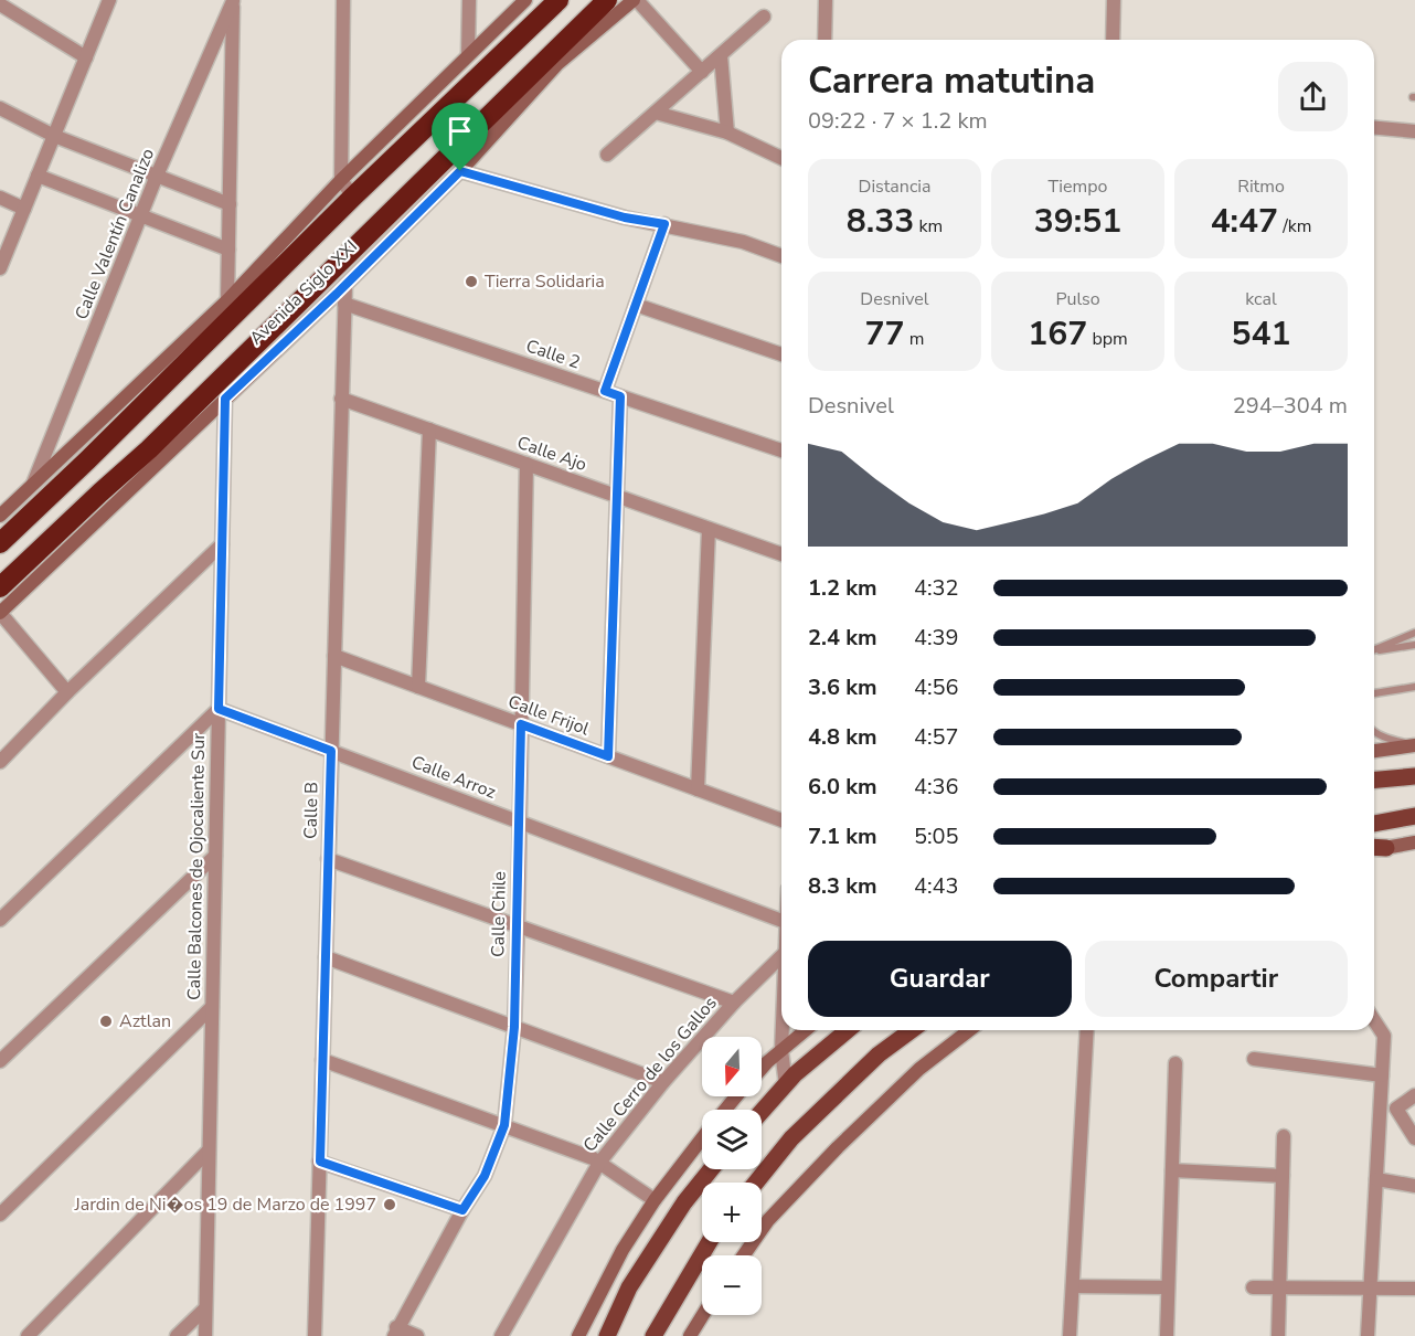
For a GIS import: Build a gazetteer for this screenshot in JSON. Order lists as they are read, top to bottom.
{
  "streets": {
    "highway": ["Avenida Siglo XXI"],
    "street": [
      "Calle Valentín Canalizo",
      "Calle 2",
      "Calle Ajo",
      "Calle Frijol",
      "Calle Arroz",
      "Calle B",
      "Calle Balcones de Ojocaliente Sur",
      "Calle Chile",
      "Calle Cerro de los Gallos"
    ]
  },
  "crossings": [
    ["Calle Valentín Canalizo", "Avenida Siglo XXI"],
    ["Avenida Siglo XXI", "Calle B"],
    ["Avenida Siglo XXI", "Calle Balcones de Ojocaliente Sur"],
    ["Calle 2", "Calle B"],
    ["Calle Ajo", "Calle B"],
    ["Calle Ajo", "Calle Chile"],
    ["Calle Frijol", "Calle B"],
    ["Calle Frijol", "Calle Chile"],
    ["Calle Arroz", "Calle B"],
    ["Calle Arroz", "Calle Balcones de Ojocaliente Sur"],
    ["Calle Arroz", "Calle Chile"]
  ],
  "places": ["Tierra Solidaria", "Aztlan", "Jardin de Ni�os 19 de Marzo de 1997"],
  "north": "bottom",
  "page": {
    "heading": ["Carrera matutina", "09:22 · 7 × 1.2 km"],
    "stats": [
      ["Distancia", "8.33 km"],
      ["Tiempo", "39:51"],
      ["Ritmo", "4:47 /km"],
      ["Desnivel", "77 m"],
      ["Pulso", "167 bpm"],
      ["kcal", "541"]
    ],
    "chart": ["Desnivel", "294–304 m"],
    "list": [
      {
        "name": "1.2 km",
        "note": "4:32"
      },
      {
        "name": "2.4 km",
        "note": "4:39"
      },
      {
        "name": "3.6 km",
        "note": "4:56"
      },
      {
        "name": "4.8 km",
        "note": "4:57"
      },
      {
        "name": "6.0 km",
        "note": "4:36"
      },
      {
        "name": "7.1 km",
        "note": "5:05"
      },
      {
        "name": "8.3 km",
        "note": "4:43"
      }
    ],
    "buttons": ["Guardar", "Compartir"],
    "map_buttons": ["+", "−"]
  }
}
